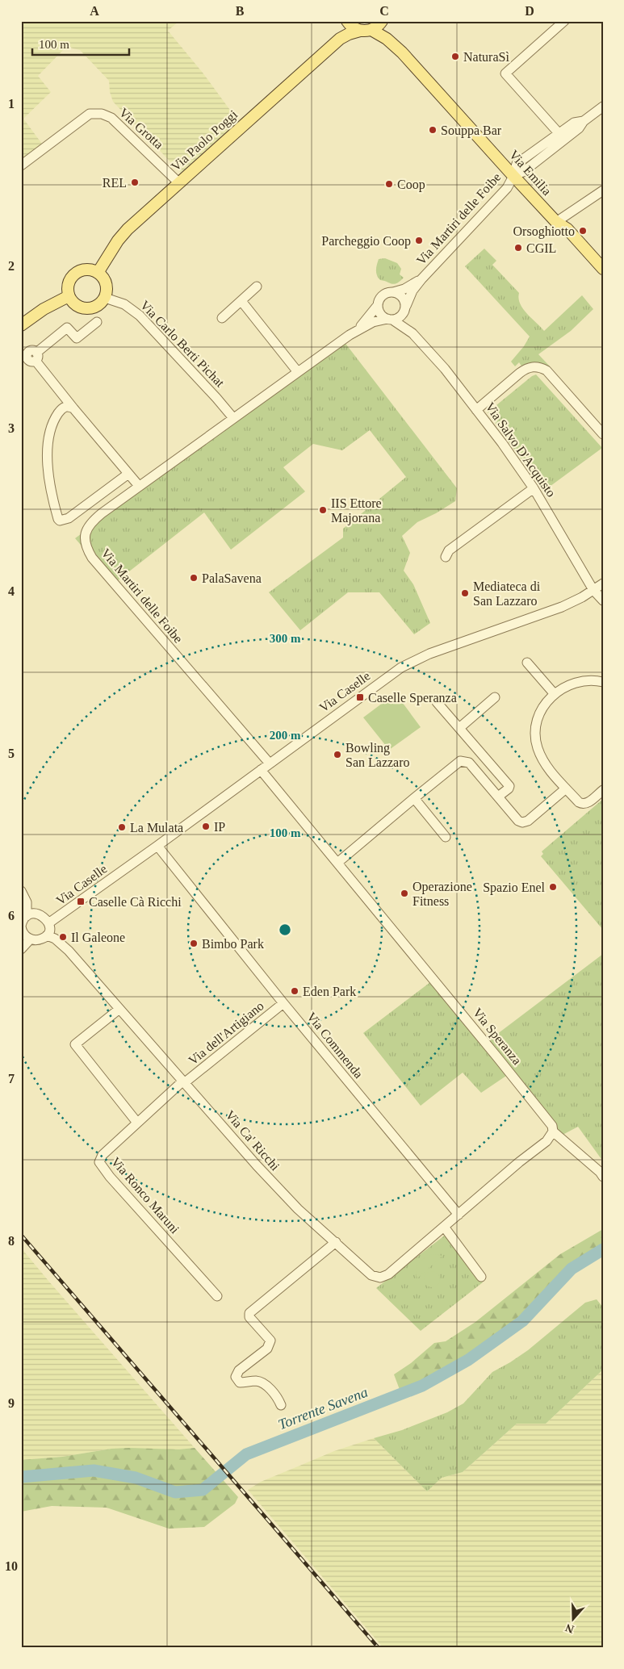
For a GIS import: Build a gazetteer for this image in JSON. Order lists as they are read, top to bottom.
{
  "streets": {
    "main road": ["Via Paolo Poggi", "Via Emilia"],
    "street": [
      "Via Grotta",
      "Via Martiri delle Foibe",
      "Via Carlo Berti Pichat",
      "Via Salvo D'Acquisto",
      "Via Caselle",
      "Via dell'Artigiano",
      "Via Speranza",
      "Via Commenda",
      "Via Ca' Ricchi",
      "Via Ronco Maruni"
    ]
  },
  "crossings": [
    ["Via Grotta", "Via Paolo Poggi"],
    ["Via Paolo Poggi", "Via Emilia"],
    ["Via Paolo Poggi", "Via Carlo Berti Pichat"],
    ["Via Emilia", "Via Martiri delle Foibe"],
    ["Via Martiri delle Foibe", "Via Carlo Berti Pichat"],
    ["Via Martiri delle Foibe", "Via Caselle"],
    ["Via Salvo D'Acquisto", "Via Caselle"],
    ["Via Caselle", "Via Speranza"],
    ["Via Caselle", "Via Commenda"],
    ["Via Caselle", "Via Ca' Ricchi"],
    ["Via dell'Artigiano", "Via Commenda"],
    ["Via dell'Artigiano", "Via Ca' Ricchi"],
    ["Via dell'Artigiano", "Via Ronco Maruni"],
    ["Via Ca' Ricchi", "Via Ronco Maruni"]
  ],
  "water": ["Torrente Savena"],
  "places": {
    "other": [
      "NaturaSì",
      "Souppa Bar",
      "REL",
      "Coop",
      "Orsoghiotto",
      "Parcheggio Coop",
      "CGIL",
      "IIS Ettore Majorana",
      "PalaSavena",
      "Mediateca di San Lazzaro",
      "Bowling San Lazzaro",
      "IP",
      "La Mulata",
      "Spazio Enel",
      "Operazione Fitness",
      "Il Galeone",
      "Bimbo Park",
      "Eden Park"
    ],
    "transit": ["Caselle Speranza", "Caselle Cà Ricchi"]
  },
  "scale_bar": "100 m",
  "north": "bottom",
  "grid": {
    "columns": [
      "A",
      "B",
      "C",
      "D"
    ],
    "rows": [
      "1",
      "2",
      "3",
      "4",
      "5",
      "6",
      "7",
      "8",
      "9",
      "10"
    ]
  },
  "rings": ["300 m", "200 m", "100 m"]
}
